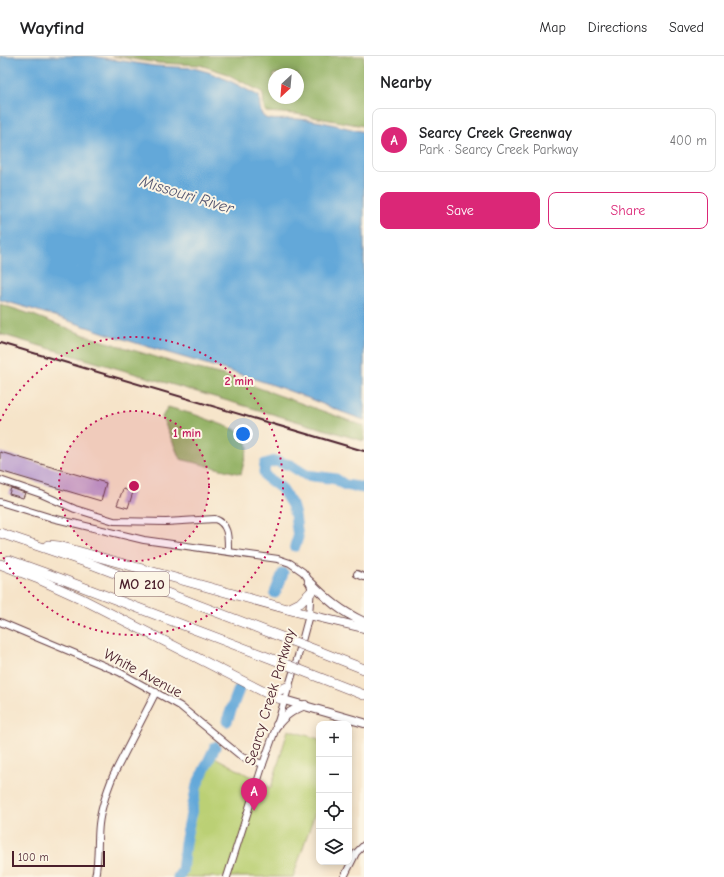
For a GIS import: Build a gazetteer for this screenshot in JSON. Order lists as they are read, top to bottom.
{
  "streets": {
    "highway": ["MO 210"],
    "street": ["White Avenue", "Searcy Creek Parkway"]
  },
  "crossings": [
    ["White Avenue", "Searcy Creek Parkway"]
  ],
  "water": ["Missouri River"],
  "scale_bar": "100 m",
  "north": "bottom left",
  "page": {
    "header": "Wayfind",
    "nav": ["Map", "Directions", "Saved"],
    "heading": "Nearby",
    "list": [
      {
        "mark": "A",
        "name": "Searcy Creek Greenway",
        "note": "Park · Searcy Creek Parkway",
        "value": "400 m"
      }
    ],
    "buttons": ["Save", "Share"],
    "map_buttons": ["+", "−"],
    "pins": "A",
    "scale": "100 m"
  },
  "rings": ["2 min", "1 min"]
}
